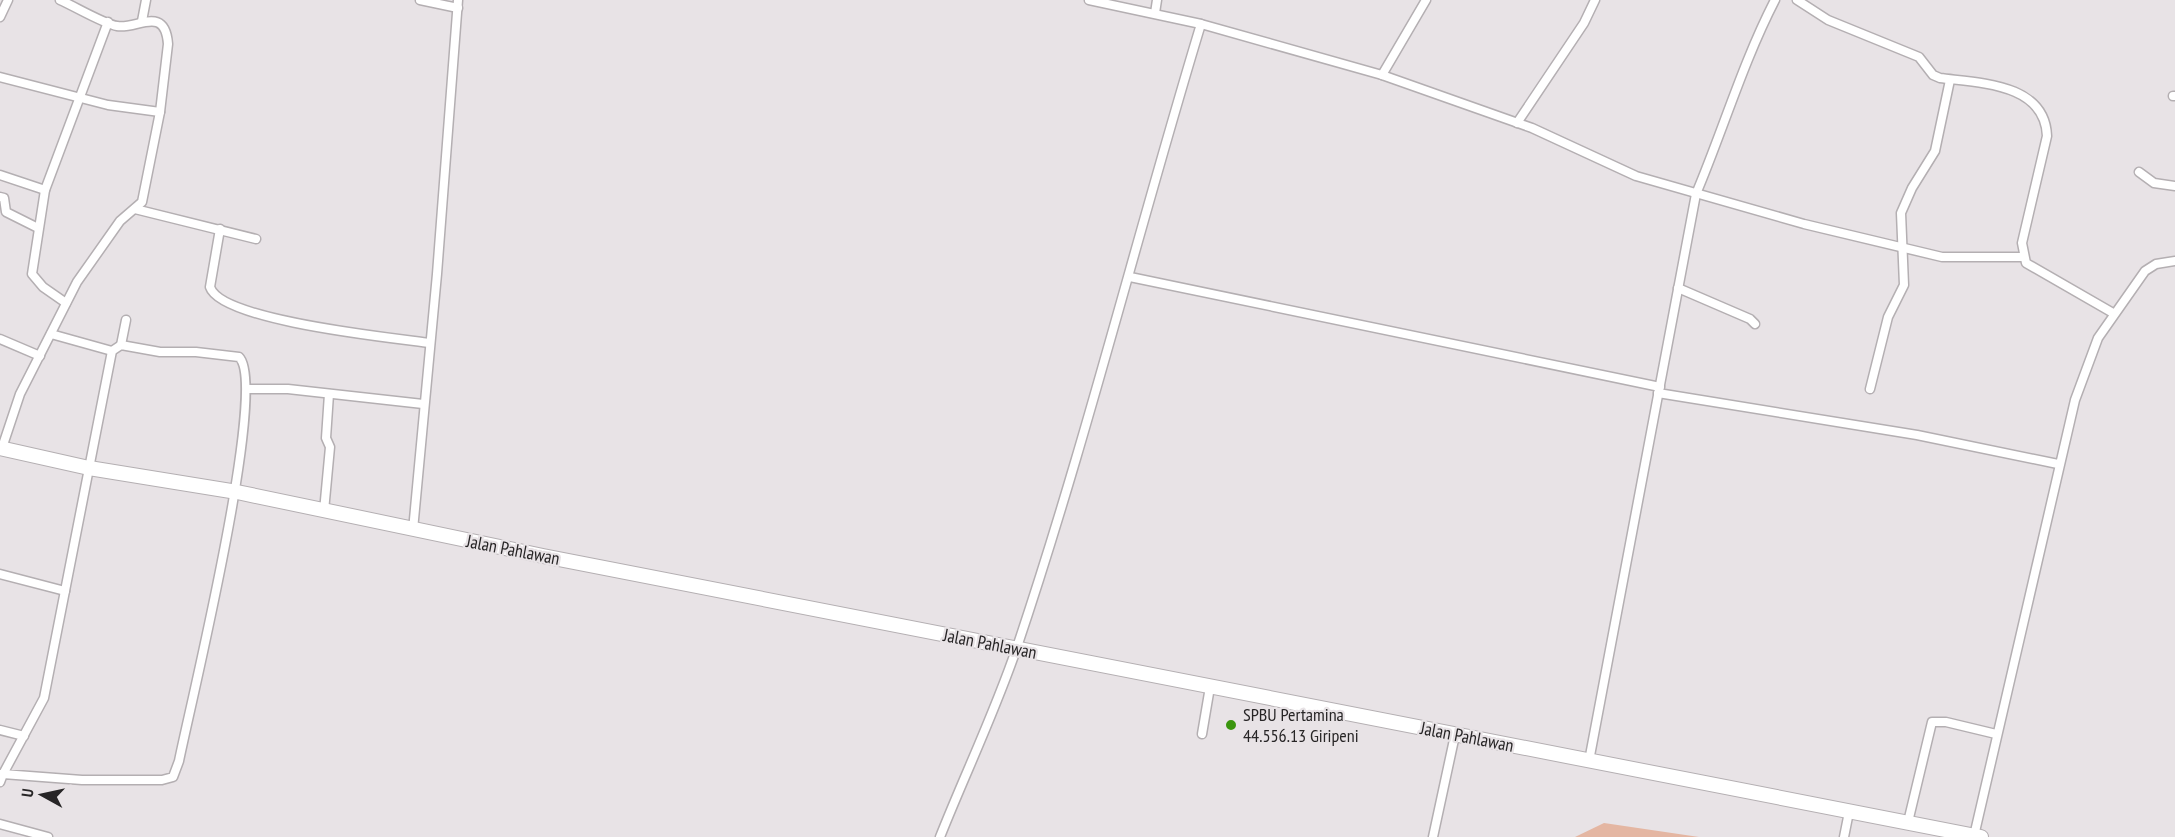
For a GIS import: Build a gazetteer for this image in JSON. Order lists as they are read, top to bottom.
{
  "streets": {
    "main road": ["Jalan Pahlawan"]
  },
  "places": ["SPBU Pertamina 44.556.13 Giripeni"],
  "north": "left"
}
